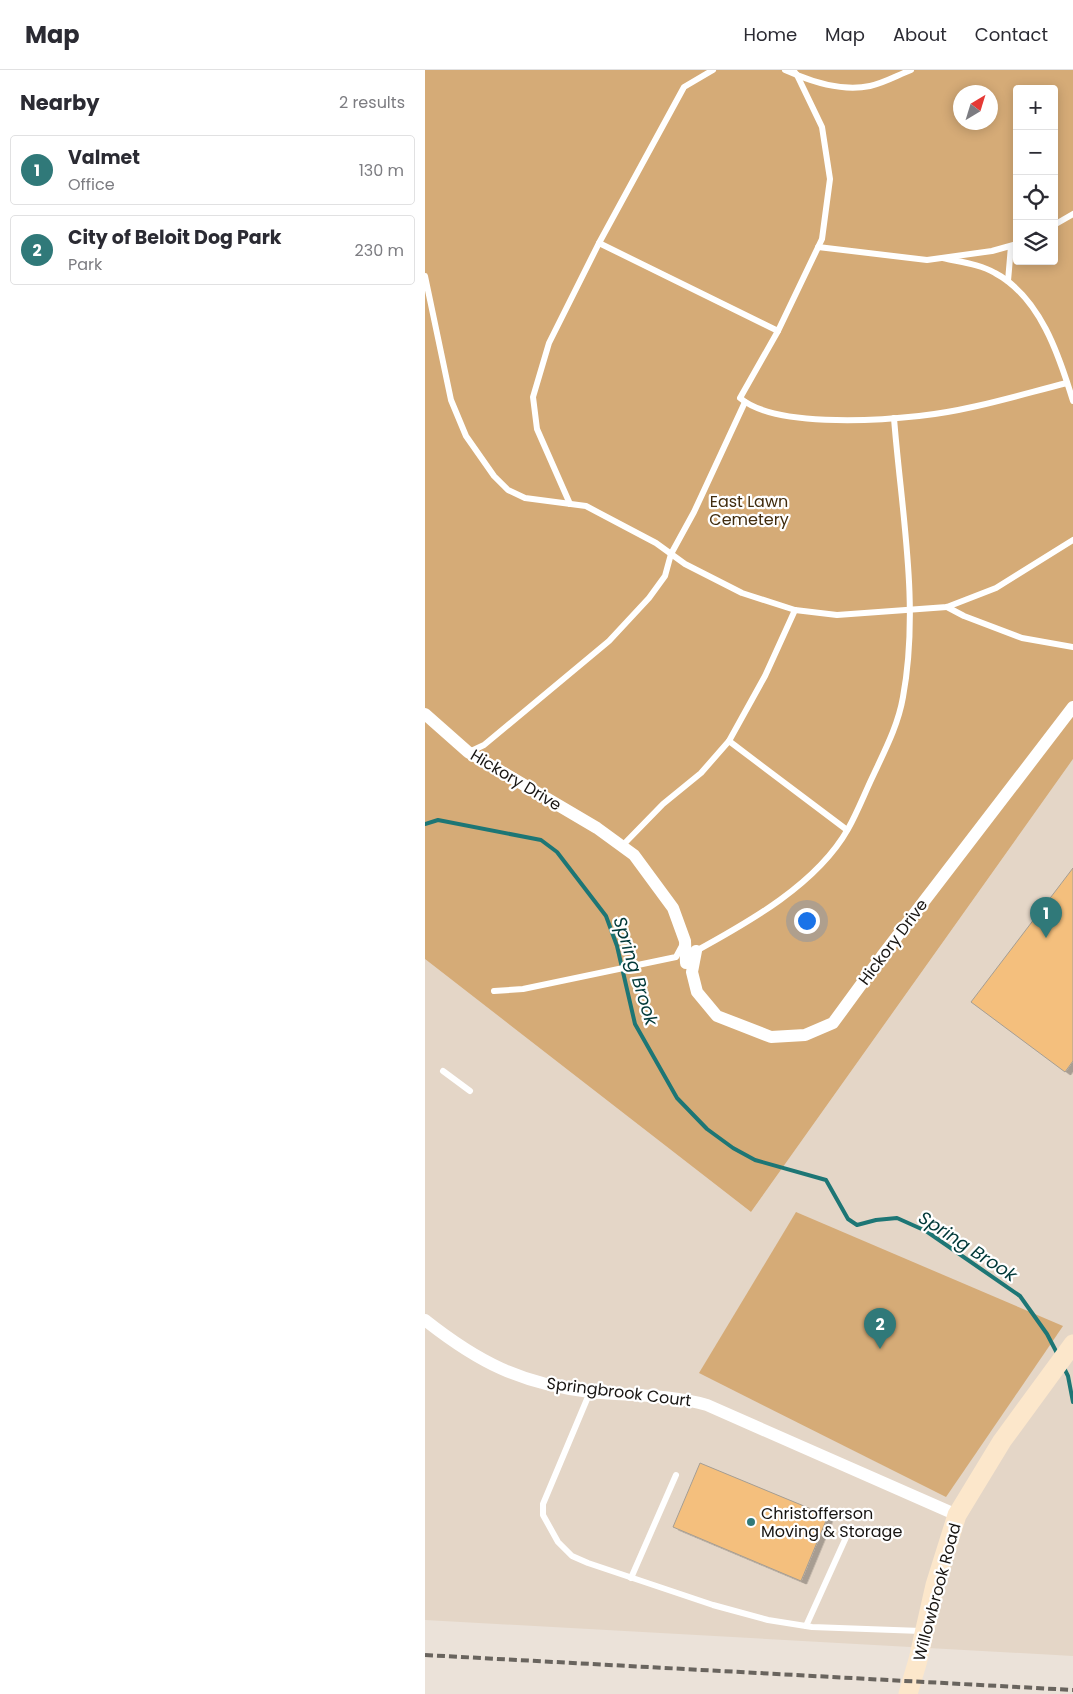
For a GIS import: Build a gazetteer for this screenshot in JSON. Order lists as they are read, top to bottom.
{
  "streets": {
    "street": ["Hickory Drive", "Springbrook Court", "Willowbrook Road"]
  },
  "crossings": [
    ["Springbrook Court", "Willowbrook Road"]
  ],
  "water": ["Spring Brook"],
  "parks": ["East Lawn Cemetery"],
  "places": ["Christofferson Moving & Storage"],
  "north": "top right",
  "page": {
    "header": "Map",
    "nav": [
      "Home",
      "Map",
      "About",
      "Contact"
    ],
    "heading": ["Nearby", "2 results"],
    "map_buttons": ["+", "−"],
    "list": [
      {
        "mark": "1",
        "name": "Valmet",
        "note": "Office",
        "value": "130 m"
      },
      {
        "mark": "2",
        "name": "City of Beloit Dog Park",
        "note": "Park",
        "value": "230 m"
      }
    ],
    "pins": ["1", "2"]
  }
}
